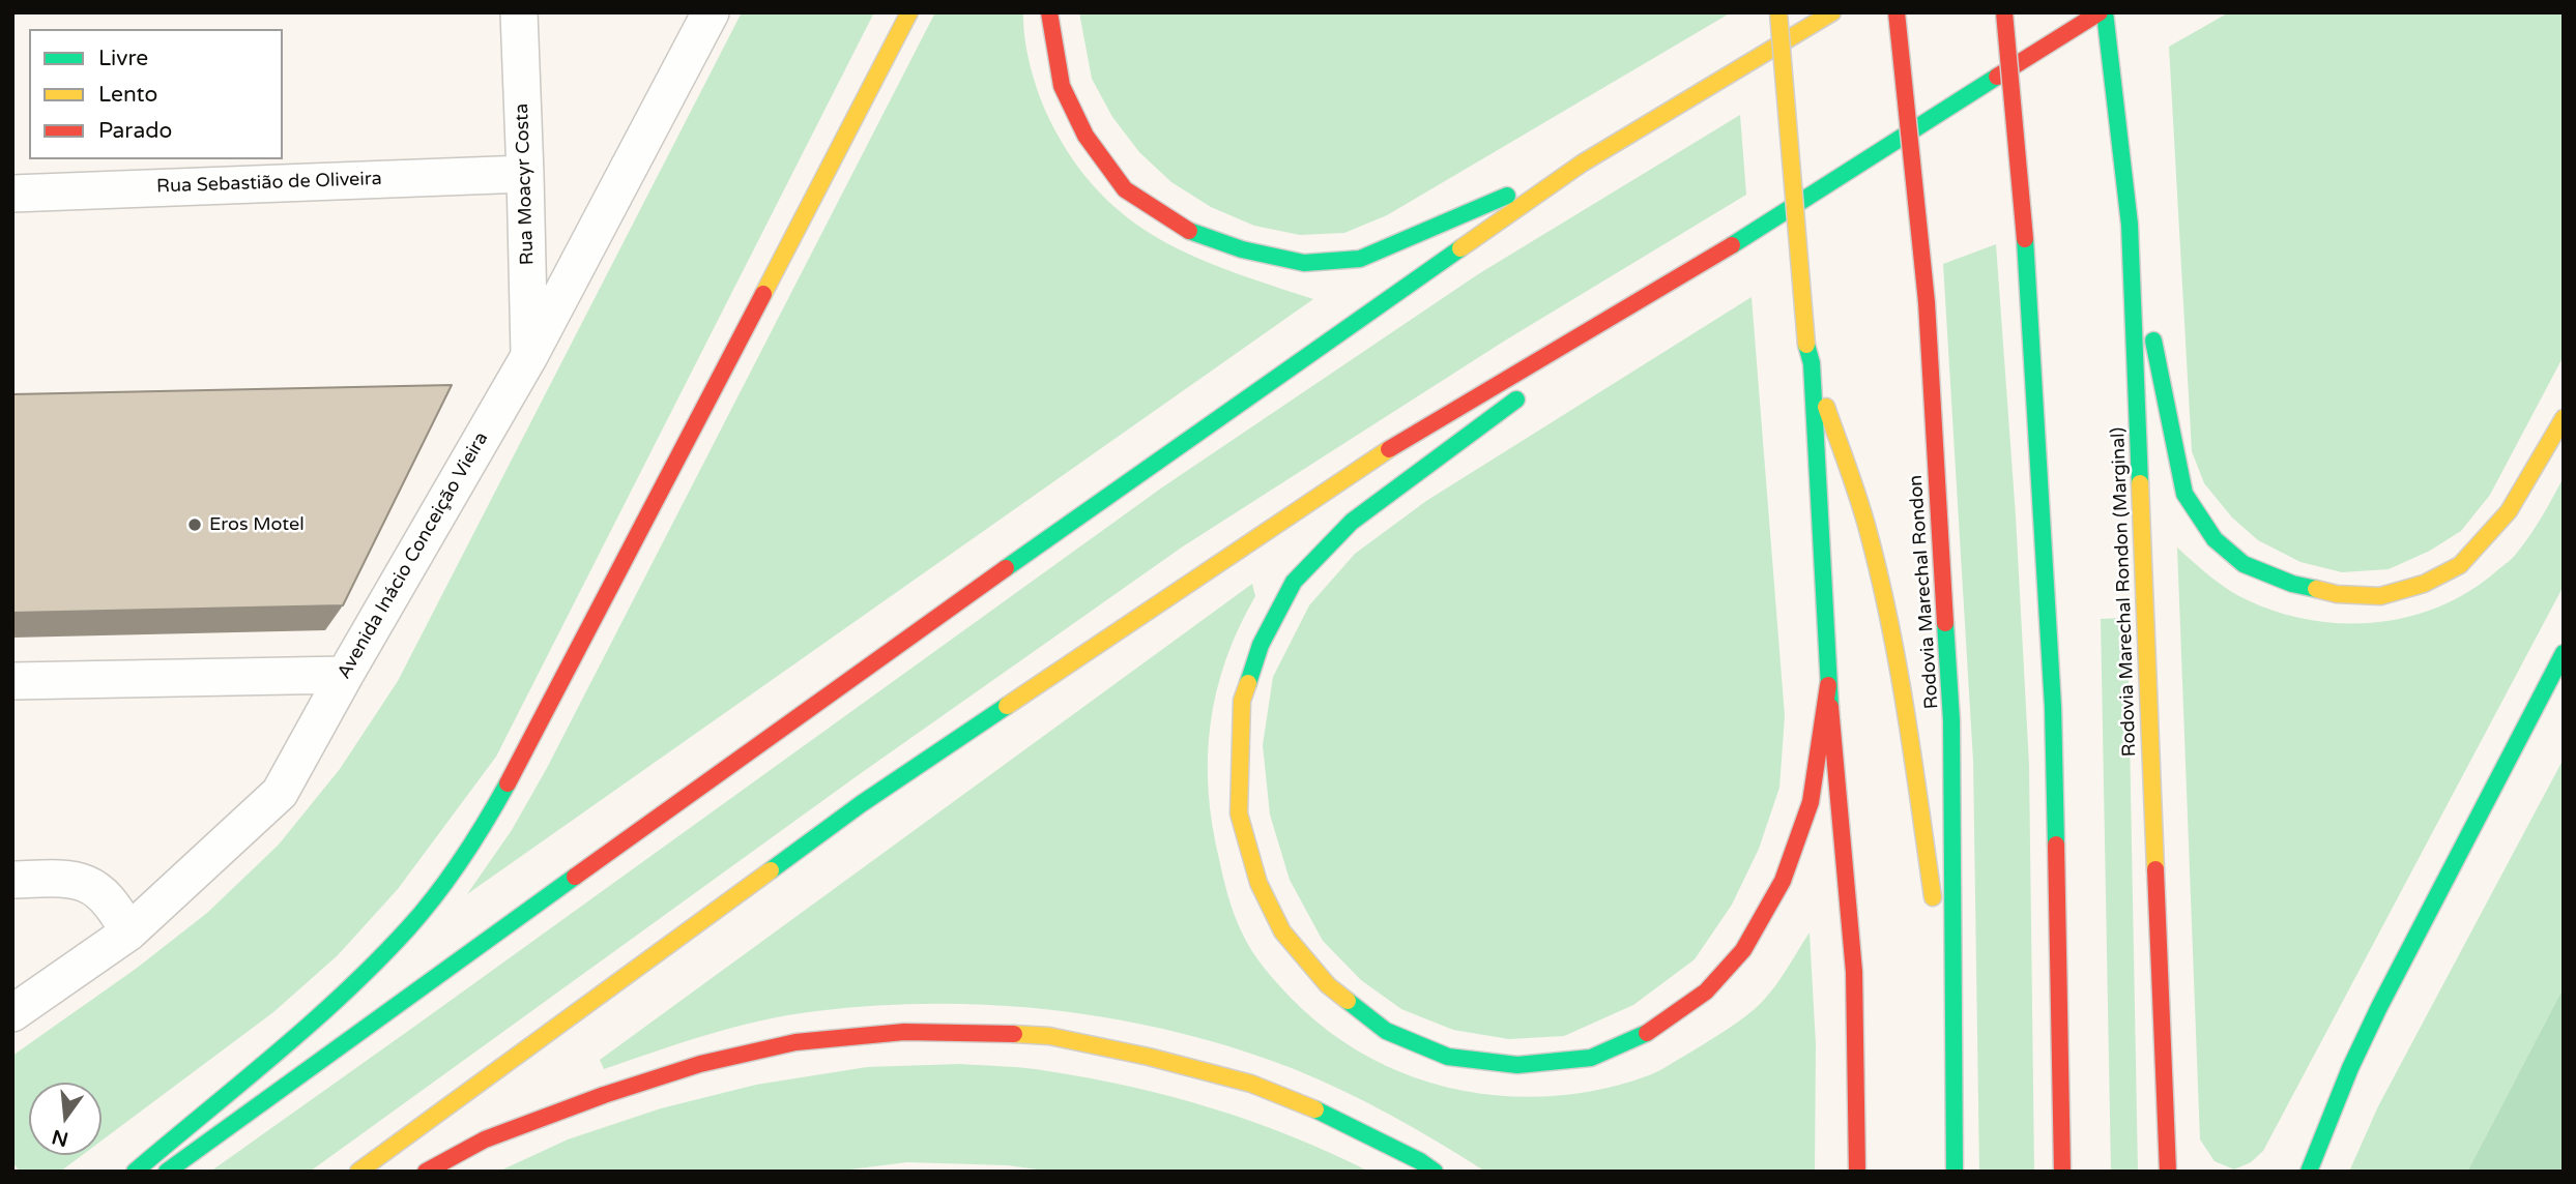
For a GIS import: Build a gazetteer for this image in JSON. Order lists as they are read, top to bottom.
{
  "streets": {
    "highway": ["Rodovia Marechal Rondon", "Rodovia Marechal Rondon (Marginal)"],
    "street": ["Rua Sebastião de Oliveira", "Rua Moacyr Costa", "Avenida Inácio Conceição Vieira"]
  },
  "crossings": [
    ["Rua Sebastião de Oliveira", "Rua Moacyr Costa"],
    ["Rua Moacyr Costa", "Avenida Inácio Conceição Vieira"]
  ],
  "places": ["Eros Motel"],
  "legend": ["Livre", "Lento", "Parado"],
  "north": "bottom"
}
